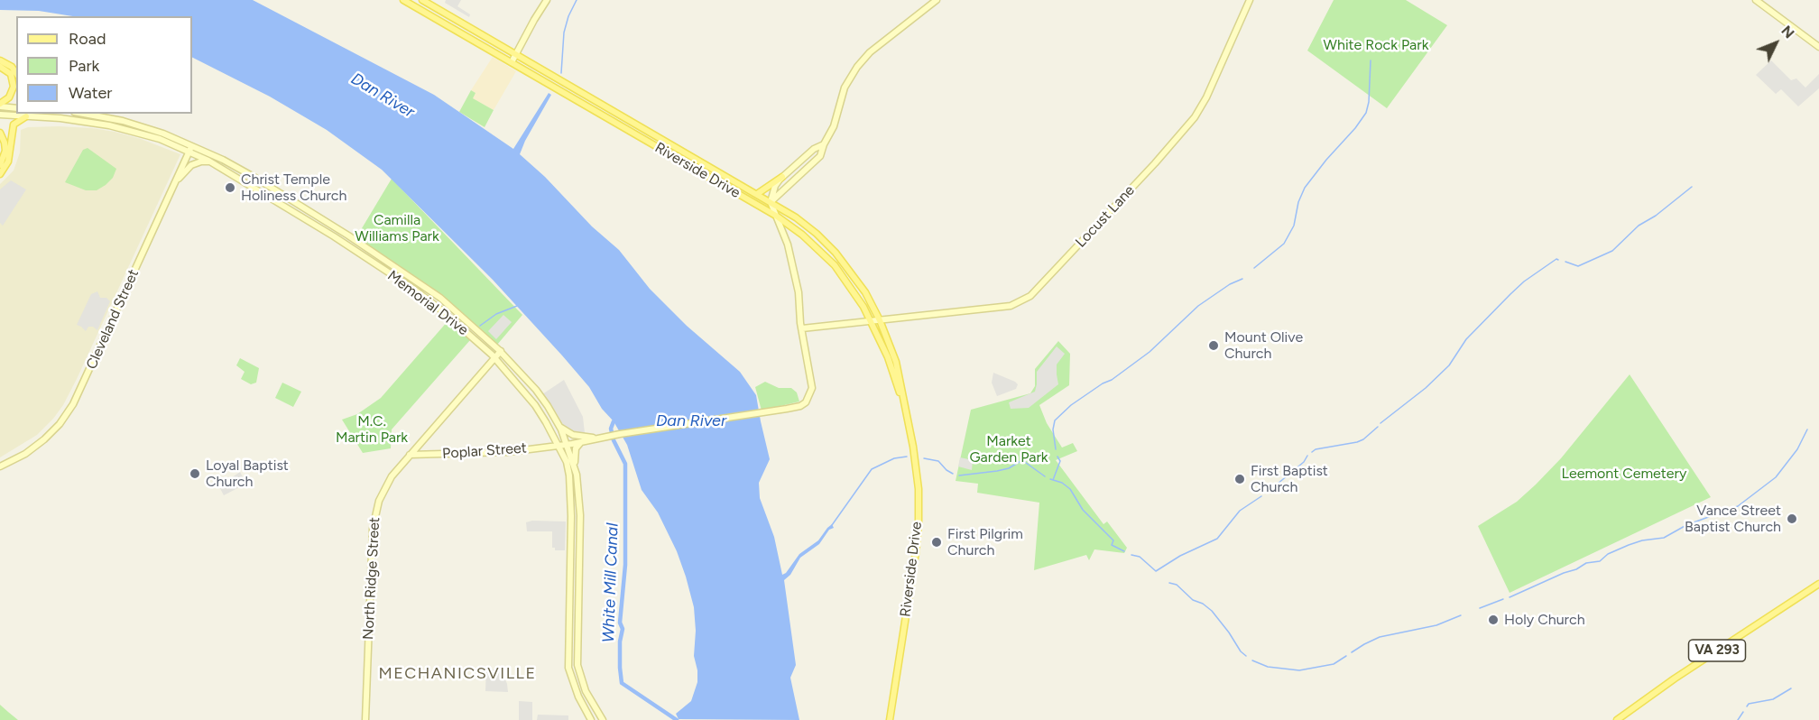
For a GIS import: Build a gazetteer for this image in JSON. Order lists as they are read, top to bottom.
{
  "streets": {
    "main road": [
      "Riverside Drive",
      "Locust Lane",
      "Memorial Drive",
      "Cleveland Street",
      "Poplar Street",
      "North Ridge Street",
      "VA 293"
    ]
  },
  "crossings": [
    ["Riverside Drive", "Locust Lane"],
    ["Locust Lane", "Poplar Street"],
    ["Memorial Drive", "Cleveland Street"],
    ["Memorial Drive", "Poplar Street"],
    ["Memorial Drive", "North Ridge Street"],
    ["Poplar Street", "North Ridge Street"]
  ],
  "districts": ["MECHANICSVILLE"],
  "water": ["Dan River", "White Mill Canal"],
  "parks": [
    "White Rock Park",
    "Camilla Williams Park",
    "M.C. Martin Park",
    "Market Garden Park",
    "Leemont Cemetery"
  ],
  "places": [
    "Christ Temple Holiness Church",
    "Mount Olive Church",
    "Loyal Baptist Church",
    "First Baptist Church",
    "Vance Street Baptist Church",
    "First Pilgrim Church",
    "Holy Church"
  ],
  "legend": ["Road", "Park", "Water"],
  "north": "top right"
}
